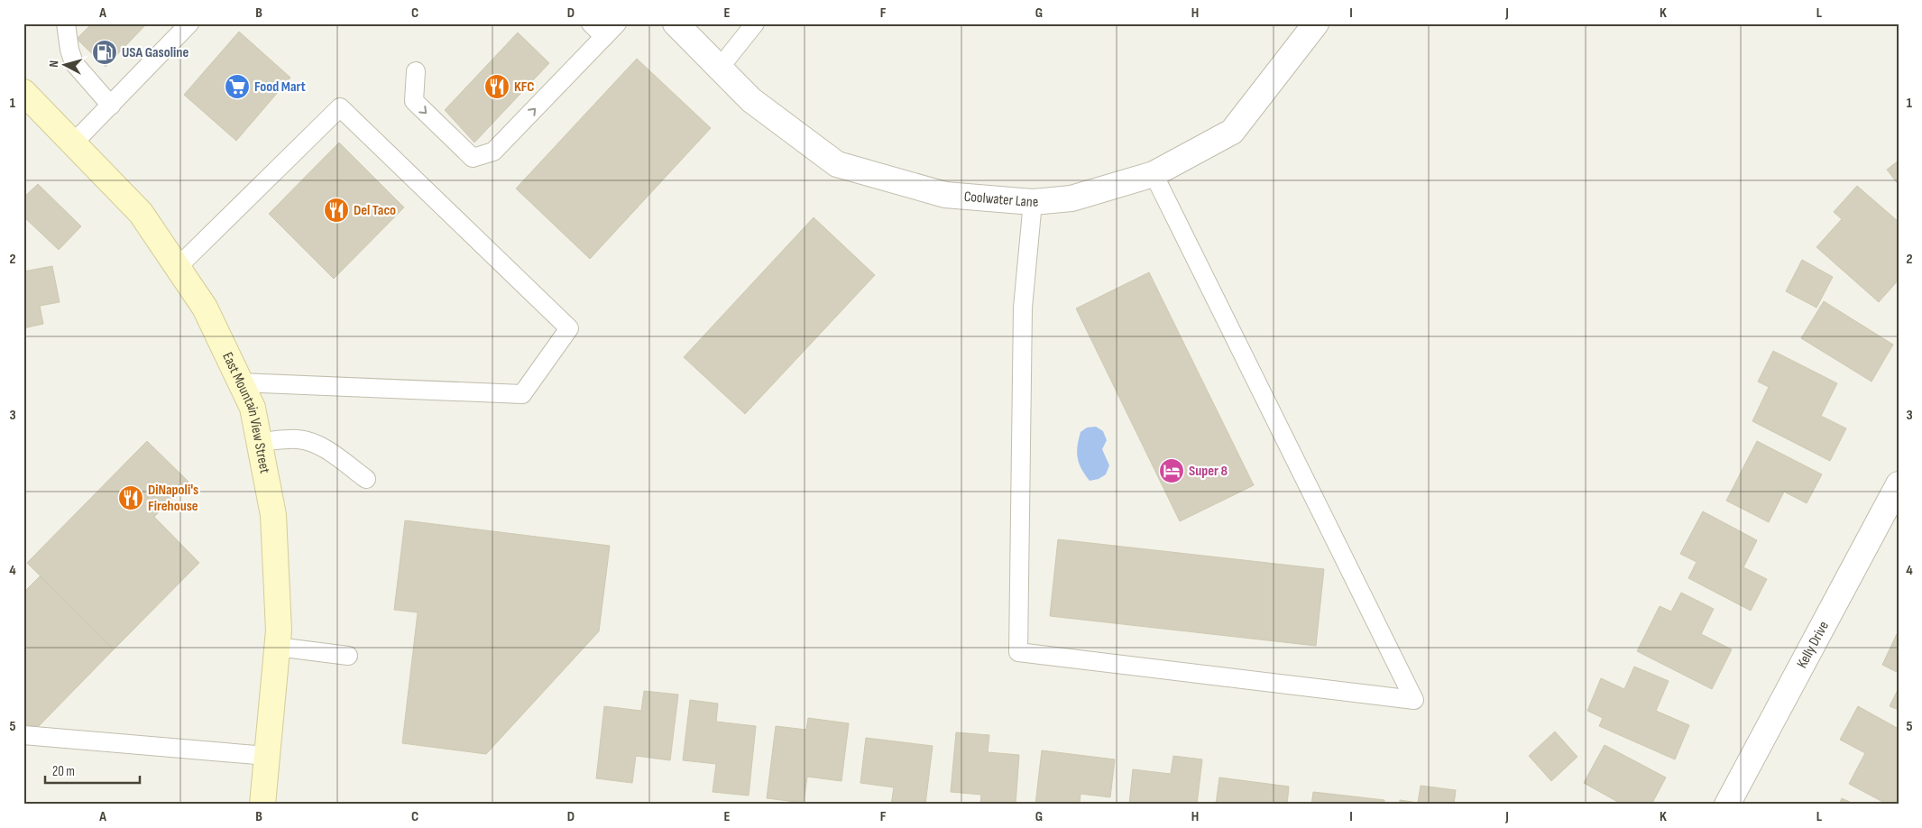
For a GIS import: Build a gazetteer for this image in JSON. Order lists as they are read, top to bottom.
{
  "streets": {
    "main road": ["East Mountain View Street"],
    "street": ["Coolwater Lane", "Kelly Drive"]
  },
  "places": {
    "fuel station": ["USA Gasoline"],
    "supermarket": ["Food Mart"],
    "restaurant": ["KFC", "Del Taco", "DiNapoli's Firehouse"],
    "hotel": ["Super 8"]
  },
  "scale_bar": "20 m",
  "north": "left",
  "grid": {
    "columns": [
      "A",
      "B",
      "C",
      "D",
      "E",
      "F",
      "G",
      "H",
      "I",
      "J",
      "K",
      "L"
    ],
    "rows": [
      "1",
      "2",
      "3",
      "4",
      "5"
    ]
  }
}
